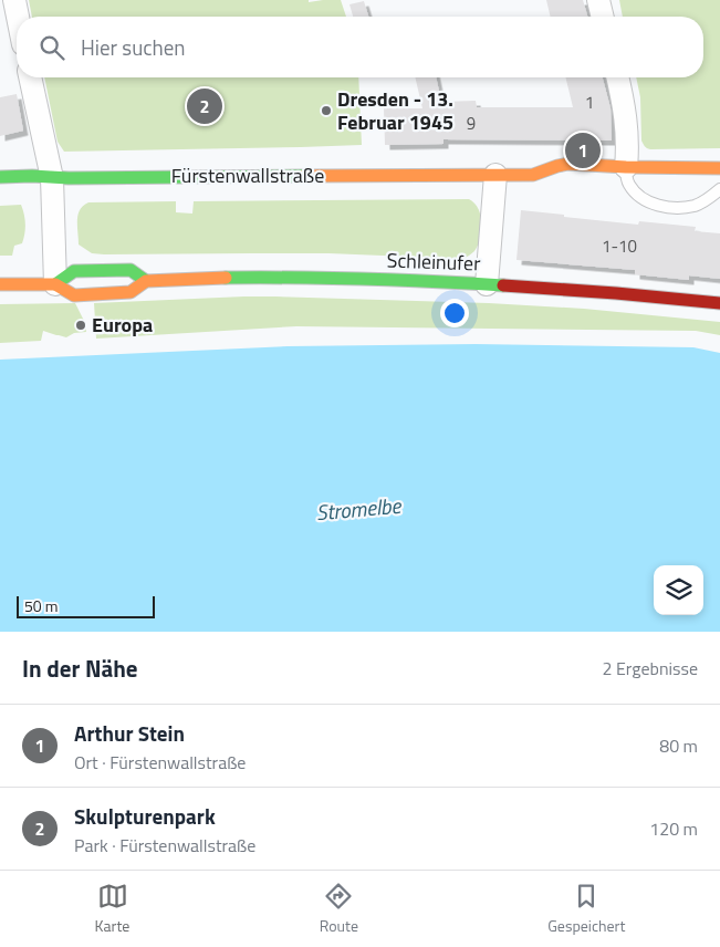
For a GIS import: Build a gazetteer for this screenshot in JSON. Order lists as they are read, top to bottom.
{
  "streets": {
    "main road": ["Fürstenwallstraße", "Schleinufer"]
  },
  "water": ["Stromelbe"],
  "places": ["Dresden - 13. Februar 1945", "Europa"],
  "house_numbers": ["1", "9", "1-10"],
  "scale_bar": "50 m",
  "page": {
    "search": "Hier suchen",
    "pins": ["2", "1"],
    "scale": "50 m",
    "heading": ["In der Nähe", "2 Ergebnisse"],
    "list": [
      {
        "mark": "1",
        "name": "Arthur Stein",
        "note": "Ort · Fürstenwallstraße",
        "value": "80 m"
      },
      {
        "mark": "2",
        "name": "Skulpturenpark",
        "note": "Park · Fürstenwallstraße",
        "value": "120 m"
      }
    ],
    "nav": ["Karte", "Route", "Gespeichert"]
  }
}
